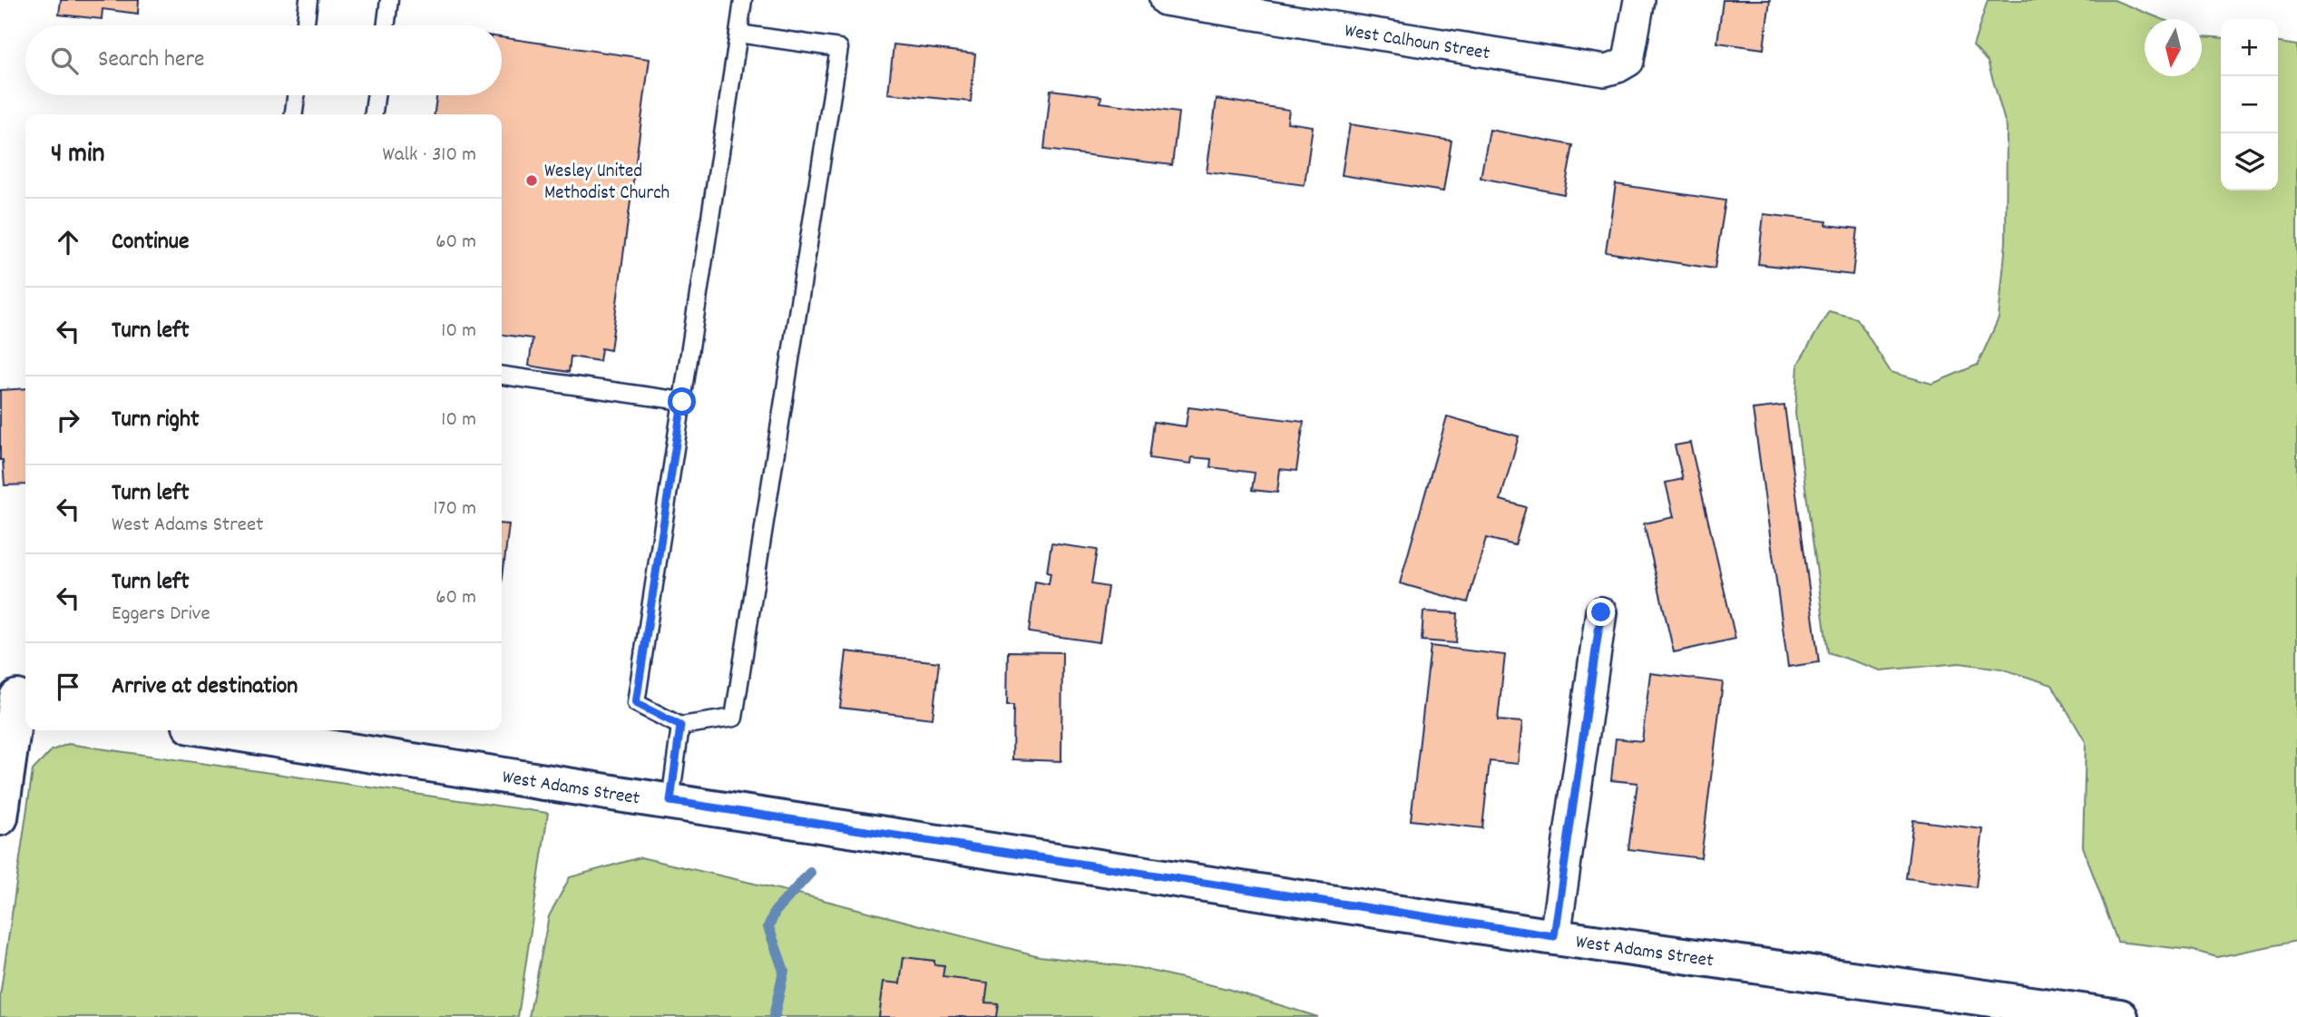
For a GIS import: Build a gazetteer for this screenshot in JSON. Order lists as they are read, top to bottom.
{
  "streets": {
    "street": ["West Calhoun Street", "West Adams Street"]
  },
  "places": ["Wesley United Methodist Church"],
  "north": "bottom",
  "page": {
    "map_buttons": ["+", "−"],
    "search": "Search here",
    "heading": ["4 min", "Walk · 310 m"],
    "list": [
      ["Continue", "60 m"],
      ["Turn left", "10 m"],
      ["Turn right", "10 m"],
      ["Turn left", "West Adams Street", "170 m"],
      ["Turn left", "Eggers Drive", "60 m"],
      "Arrive at destination"
    ]
  }
}
